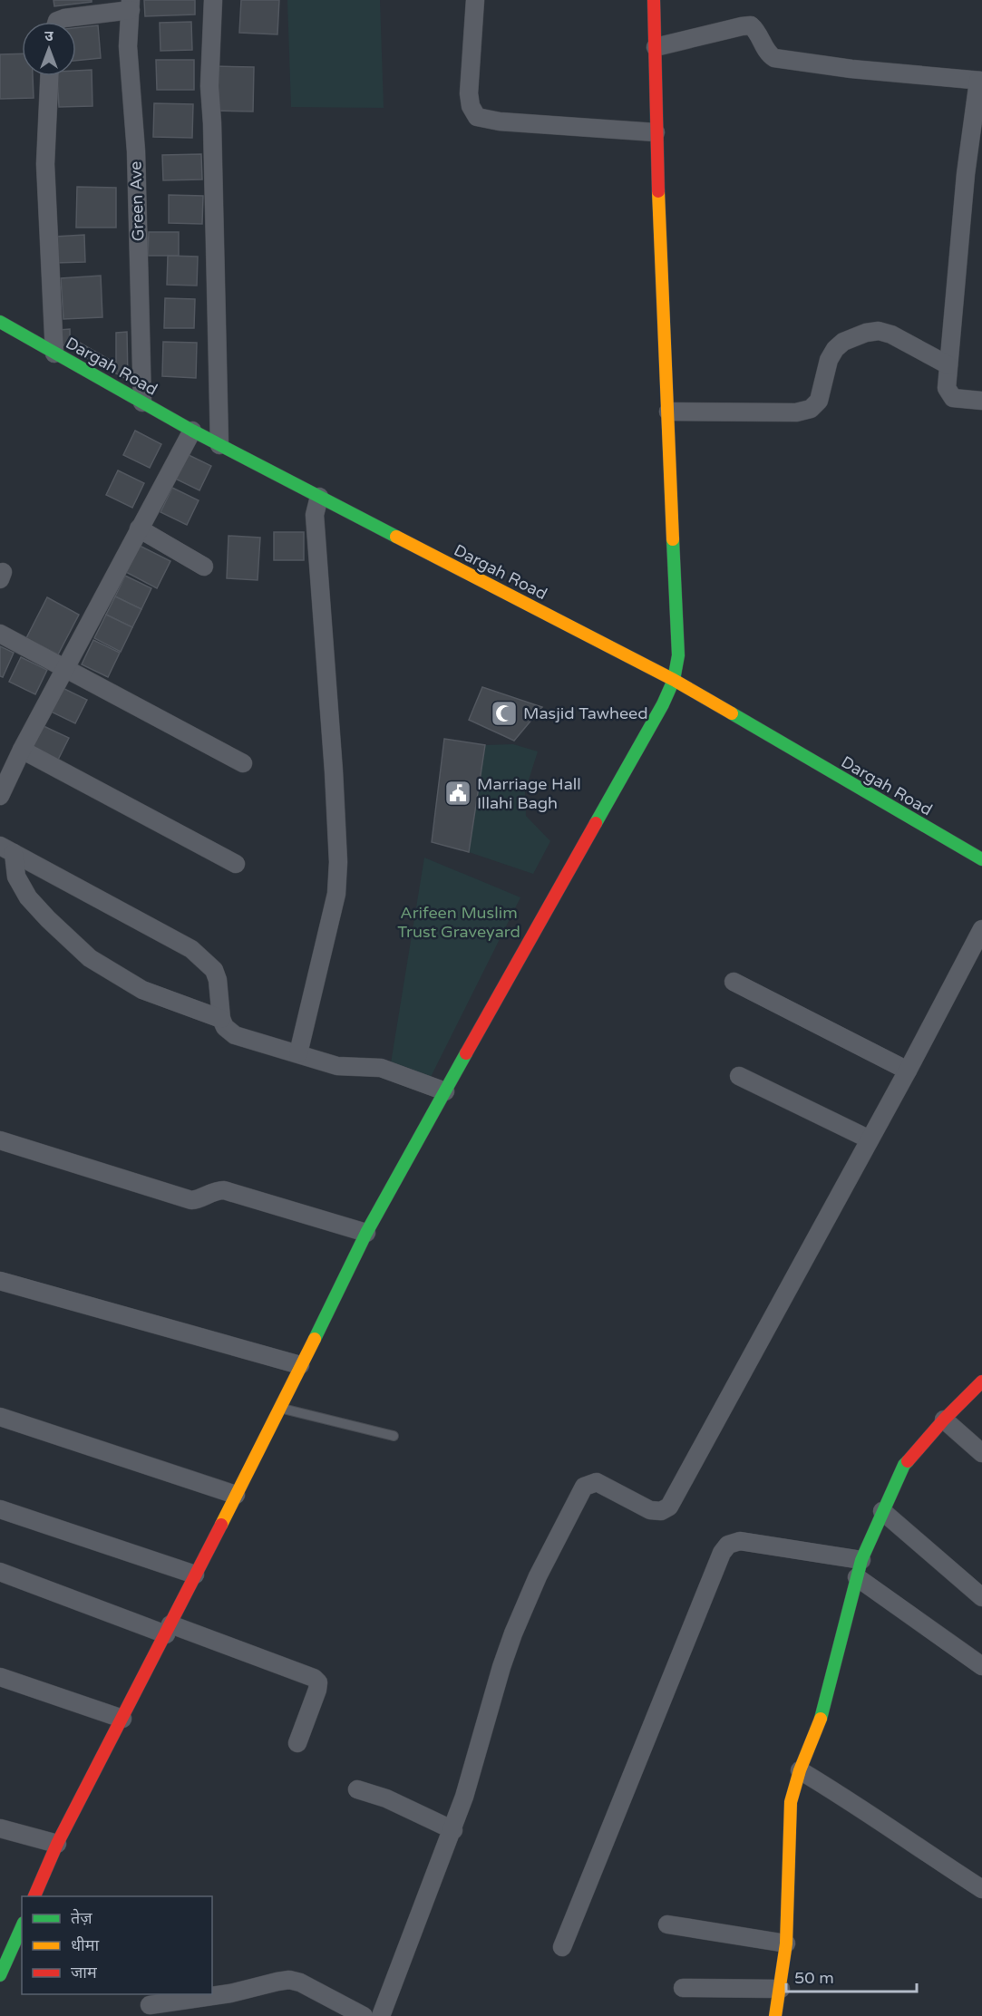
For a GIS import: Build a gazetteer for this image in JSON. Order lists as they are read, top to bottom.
{
  "streets": {
    "street": ["Green Ave", "Dargah Road"]
  },
  "crossings": [
    ["Green Ave", "Dargah Road"]
  ],
  "parks": ["Arifeen Muslim Trust Graveyard"],
  "places": {
    "mosque": ["Masjid Tawheed"],
    "public building": ["Marriage Hall Illahi Bagh"]
  },
  "legend": ["तेज़", "धीमा", "जाम"],
  "scale_bar": "50 m",
  "north": "top"
}
